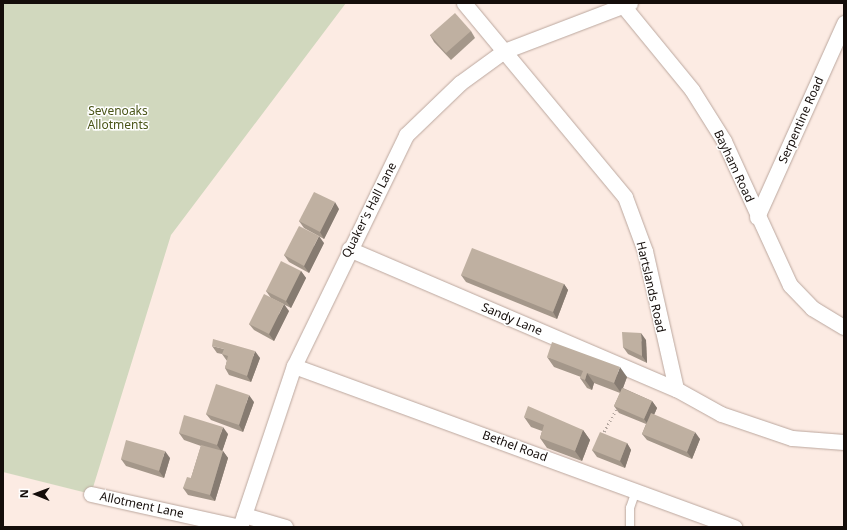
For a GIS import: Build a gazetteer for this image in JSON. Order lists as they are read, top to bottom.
{
  "streets": {
    "street": [
      "Serpentine Road",
      "Bayham Road",
      "Quaker's Hall Lane",
      "Hartslands Road",
      "Sandy Lane",
      "Bethel Road",
      "Allotment Lane"
    ]
  },
  "crossings": [
    ["Serpentine Road", "Bayham Road"],
    ["Bayham Road", "Quaker's Hall Lane"],
    ["Quaker's Hall Lane", "Hartslands Road"],
    ["Quaker's Hall Lane", "Sandy Lane"],
    ["Quaker's Hall Lane", "Bethel Road"],
    ["Quaker's Hall Lane", "Allotment Lane"],
    ["Hartslands Road", "Sandy Lane"]
  ],
  "parks": ["Sevenoaks Allotments"],
  "north": "left"
}
